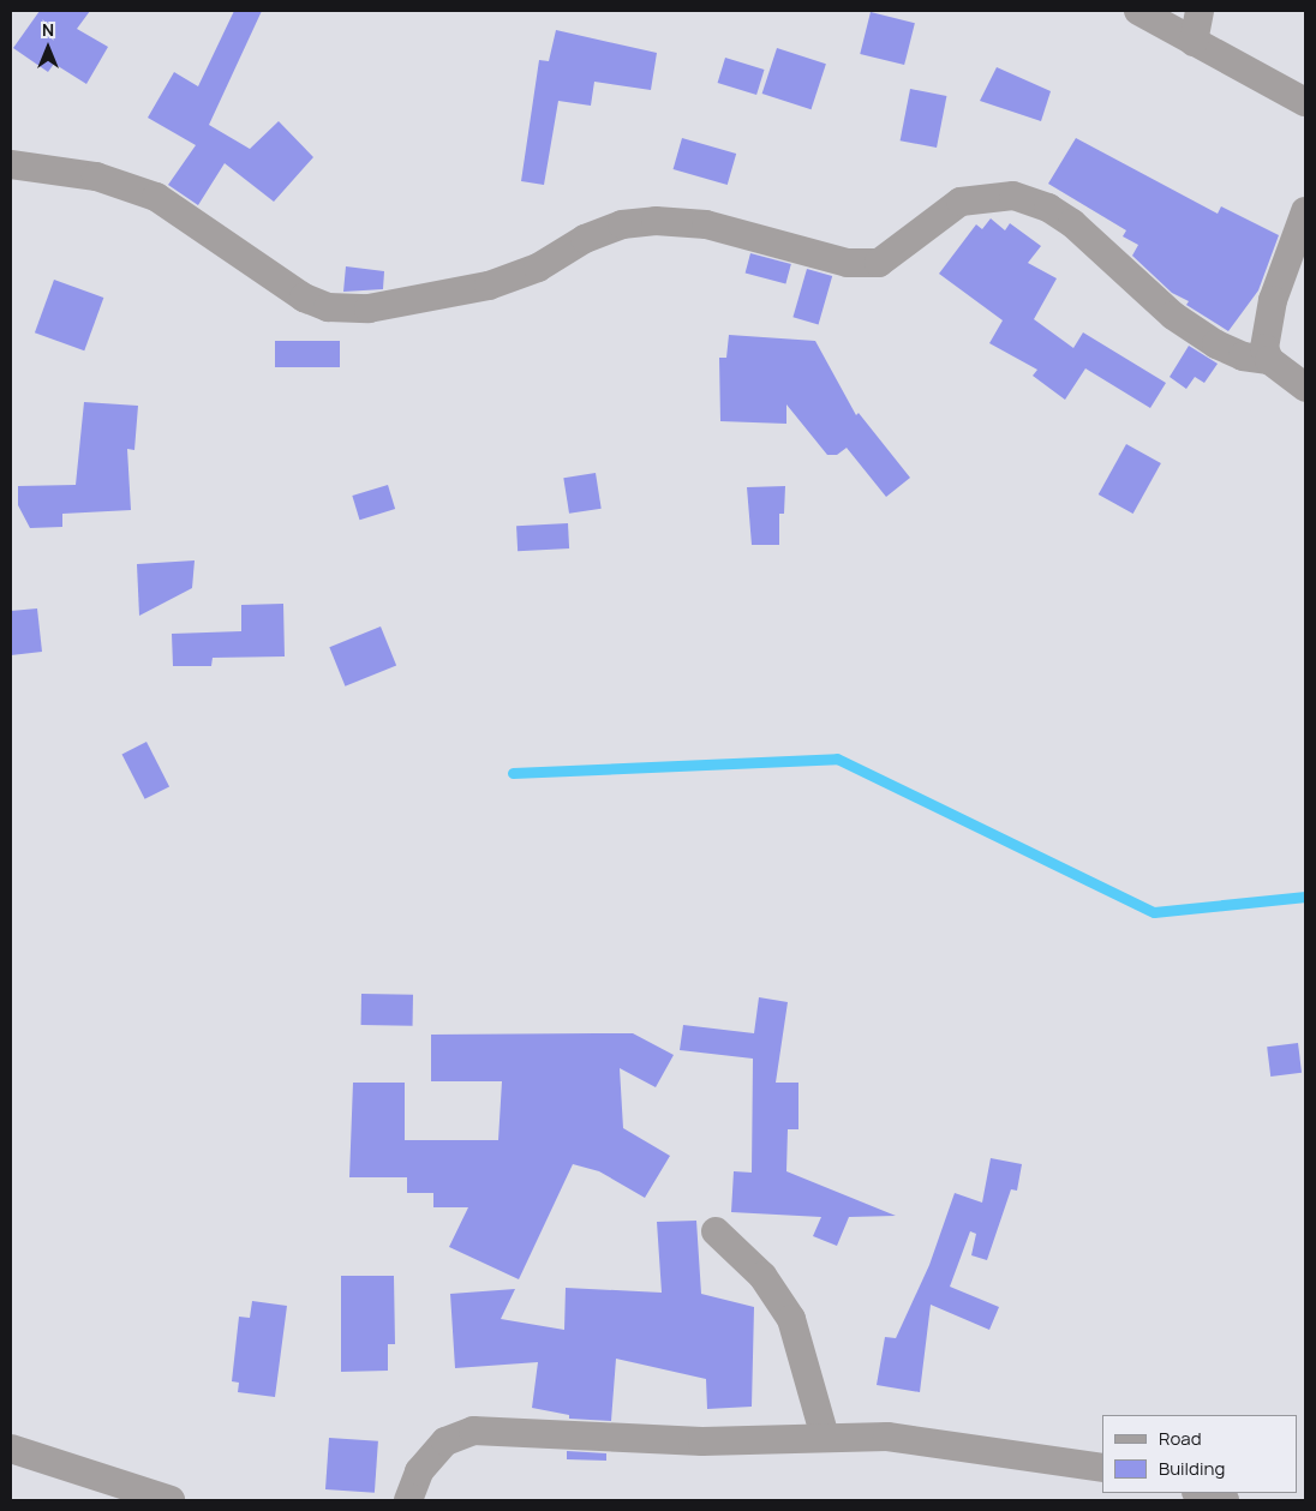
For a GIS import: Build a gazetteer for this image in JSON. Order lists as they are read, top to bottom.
{
  "legend": ["Road", "Building"],
  "north": "top"
}
